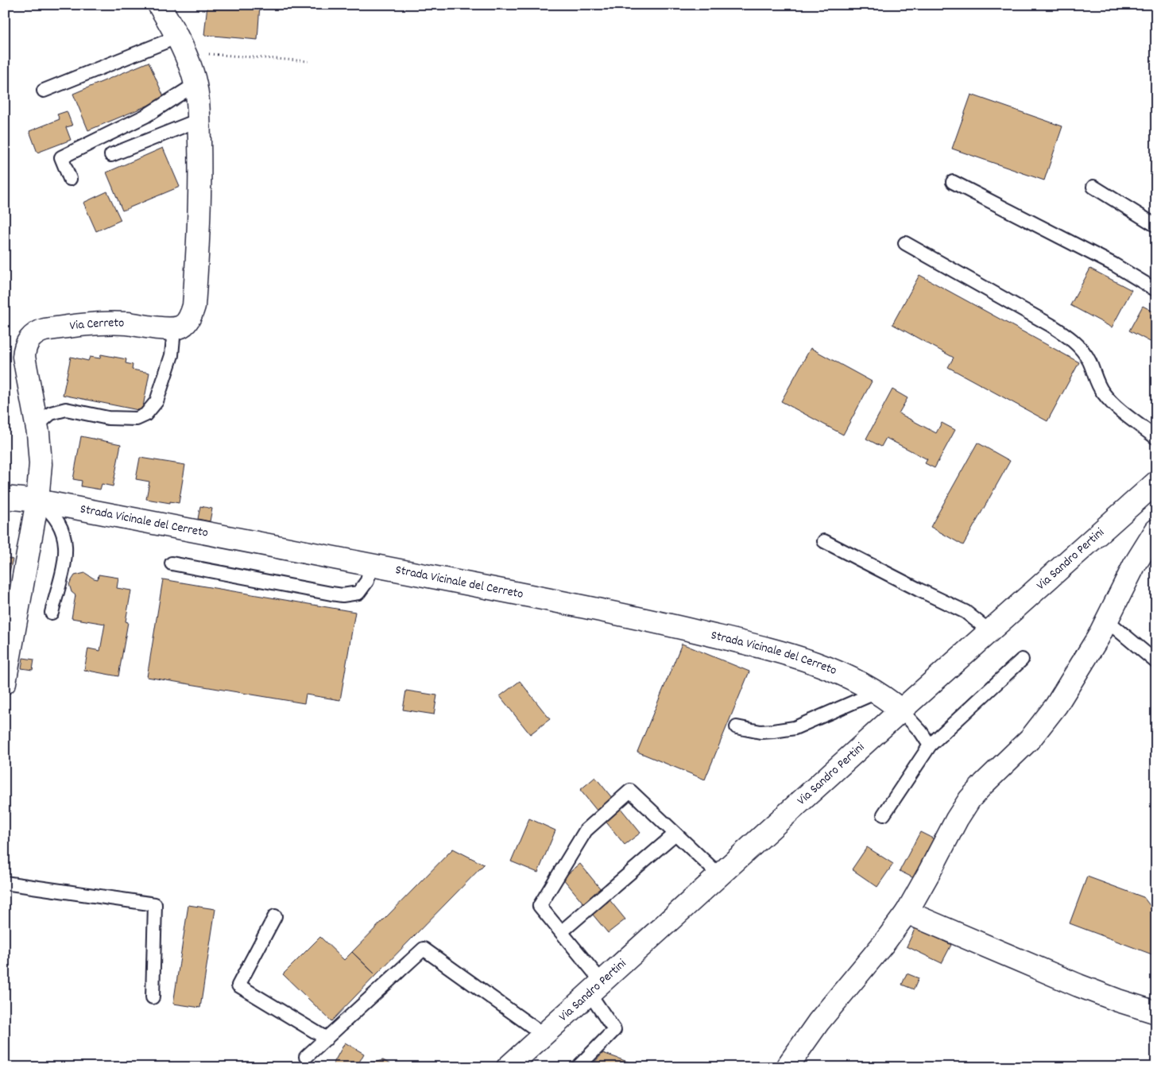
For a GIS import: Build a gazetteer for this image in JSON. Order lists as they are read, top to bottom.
{
  "streets": {
    "street": ["Via Cerreto", "Strada Vicinale del Cerreto", "Via Sandro Pertini"]
  },
  "crossings": [
    ["Via Cerreto", "Strada Vicinale del Cerreto"],
    ["Strada Vicinale del Cerreto", "Via Sandro Pertini"]
  ]
}
